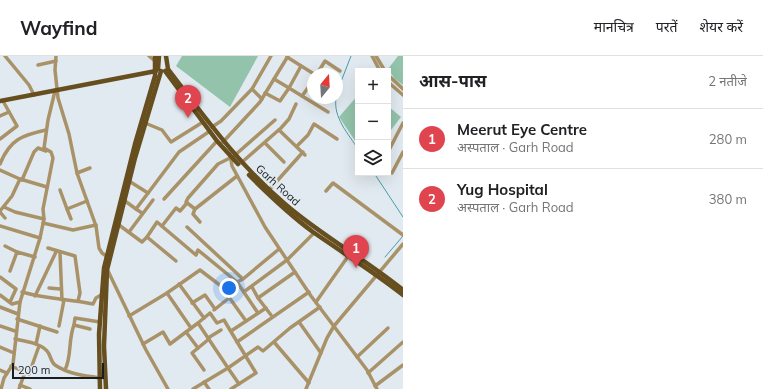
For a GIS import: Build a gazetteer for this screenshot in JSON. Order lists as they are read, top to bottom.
{
  "streets": {
    "main road": ["Garh Road"]
  },
  "scale_bar": "200 m",
  "north": "top",
  "page": {
    "header": "Wayfind",
    "nav": ["मानचित्र", "परतें", "शेयर करें"],
    "heading": ["आस-पास", "2 नतीजे"],
    "map_buttons": ["+", "−"],
    "pins": ["2", "1"],
    "list": [
      {
        "mark": "1",
        "name": "Meerut Eye Centre",
        "note": "अस्पताल · Garh Road",
        "value": "280 m"
      },
      {
        "mark": "2",
        "name": "Yug Hospital",
        "note": "अस्पताल · Garh Road",
        "value": "380 m"
      }
    ],
    "scale": "200 m"
  }
}
